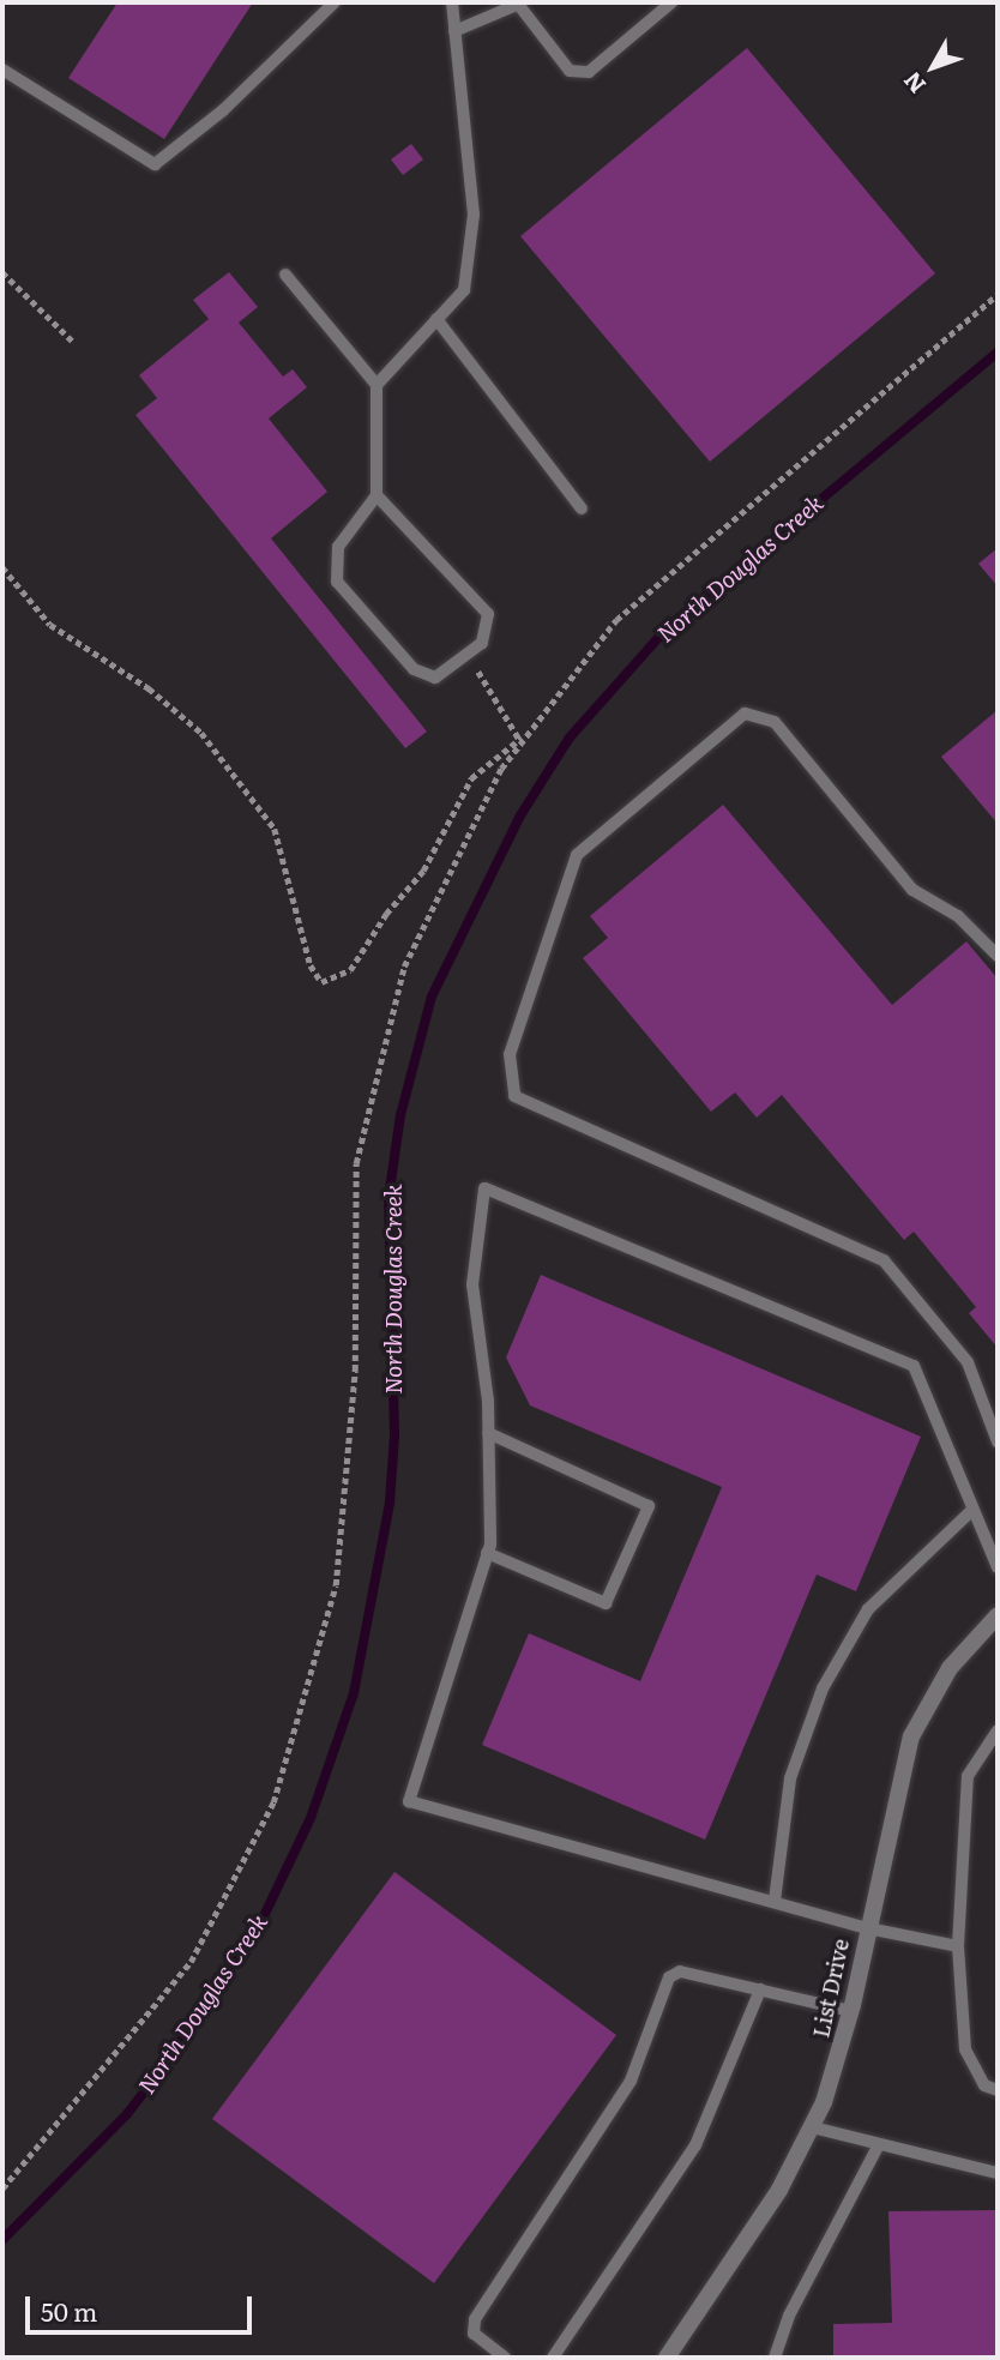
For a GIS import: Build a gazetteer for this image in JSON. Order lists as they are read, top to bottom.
{
  "streets": {
    "street": ["List Drive"]
  },
  "water": ["North Douglas Creek"],
  "scale_bar": "50 m",
  "north": "bottom left"
}
